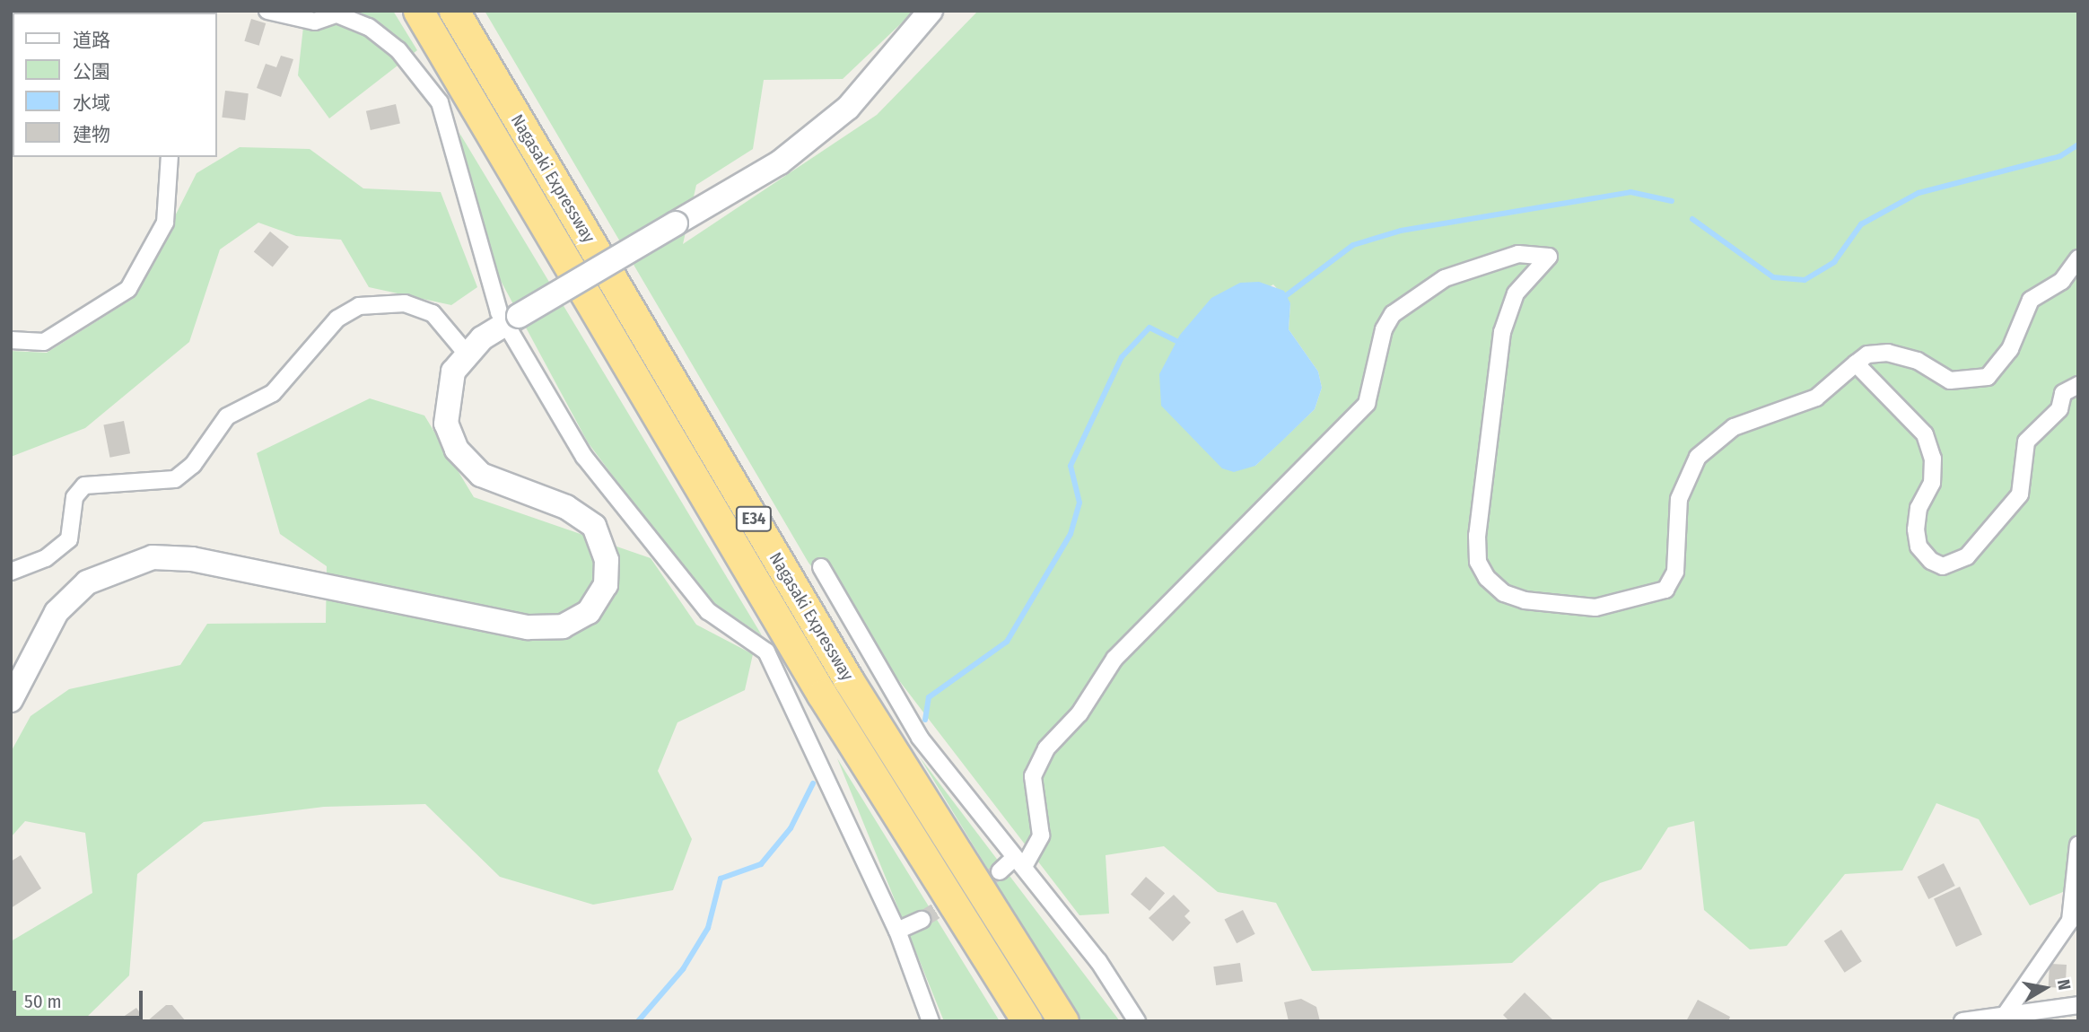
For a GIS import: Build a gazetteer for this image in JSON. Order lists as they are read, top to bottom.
{
  "streets": {
    "highway": ["Nagasaki Expressway", "E34"]
  },
  "legend": [
    "道路",
    "公園",
    "水域",
    "建物"
  ],
  "scale_bar": "50 m",
  "north": "right"
}
